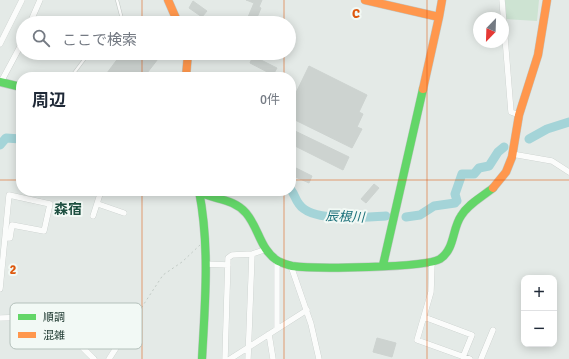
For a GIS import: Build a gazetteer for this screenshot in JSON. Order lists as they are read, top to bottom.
{
  "districts": ["森宿"],
  "water": ["辰根川"],
  "legend": ["順調", "混雑"],
  "north": "bottom left",
  "page": {
    "search": "ここで検索",
    "heading": ["周辺", "0件"],
    "map_buttons": ["+", "−"]
  },
  "grid": {
    "columns": ["C"],
    "rows": ["2"]
  }
}
